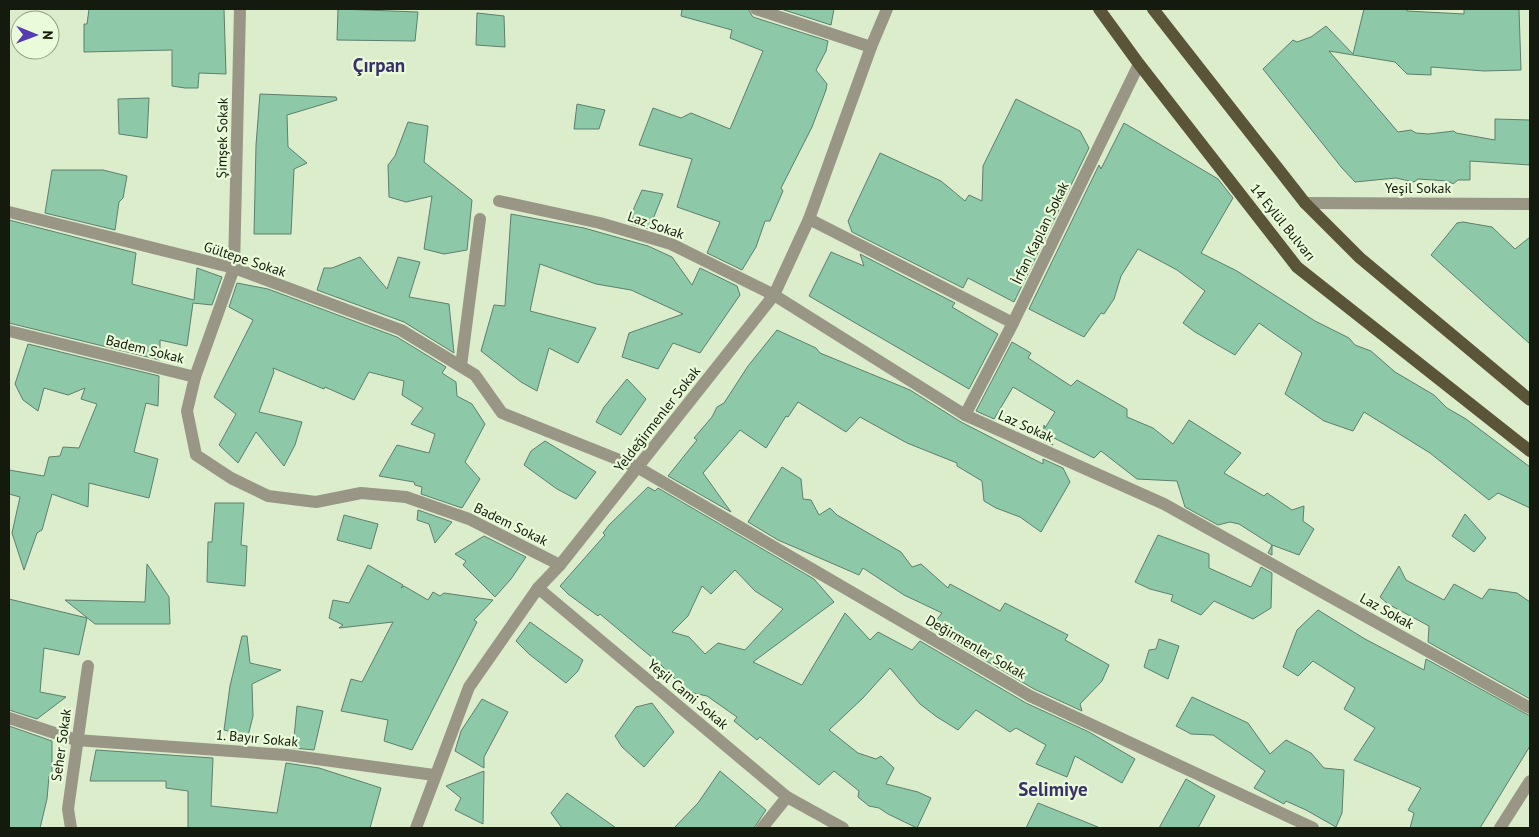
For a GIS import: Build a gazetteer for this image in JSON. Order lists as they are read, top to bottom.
{
  "streets": {
    "main road": ["14 Eylül Bulvarı"],
    "street": [
      "Şimşek Sokak",
      "Yeşil Sokak",
      "Laz Sokak",
      "İrfan Kaplan Sokak",
      "Gültepe Sokak",
      "Badem Sokak",
      "Yeldeğirmenler Sokak",
      "Değirmenler Sokak",
      "Yeşil Cami Sokak",
      "1. Bayır Sokak",
      "Seher Sokak"
    ]
  },
  "crossings": [
    ["Şimşek Sokak", "Gültepe Sokak"],
    ["Şimşek Sokak", "Badem Sokak"],
    ["14 Eylül Bulvarı", "İrfan Kaplan Sokak"],
    ["Laz Sokak", "İrfan Kaplan Sokak"],
    ["Laz Sokak", "Yeldeğirmenler Sokak"],
    ["Gültepe Sokak", "Yeldeğirmenler Sokak"],
    ["Gültepe Sokak", "Değirmenler Sokak"],
    ["Badem Sokak", "Yeldeğirmenler Sokak"],
    ["Yeldeğirmenler Sokak", "Değirmenler Sokak"],
    ["Yeldeğirmenler Sokak", "Yeşil Cami Sokak"],
    ["Yeldeğirmenler Sokak", "1. Bayır Sokak"],
    ["1. Bayır Sokak", "Seher Sokak"]
  ],
  "districts": ["Çırpan", "Selimiye"],
  "north": "right"
}
